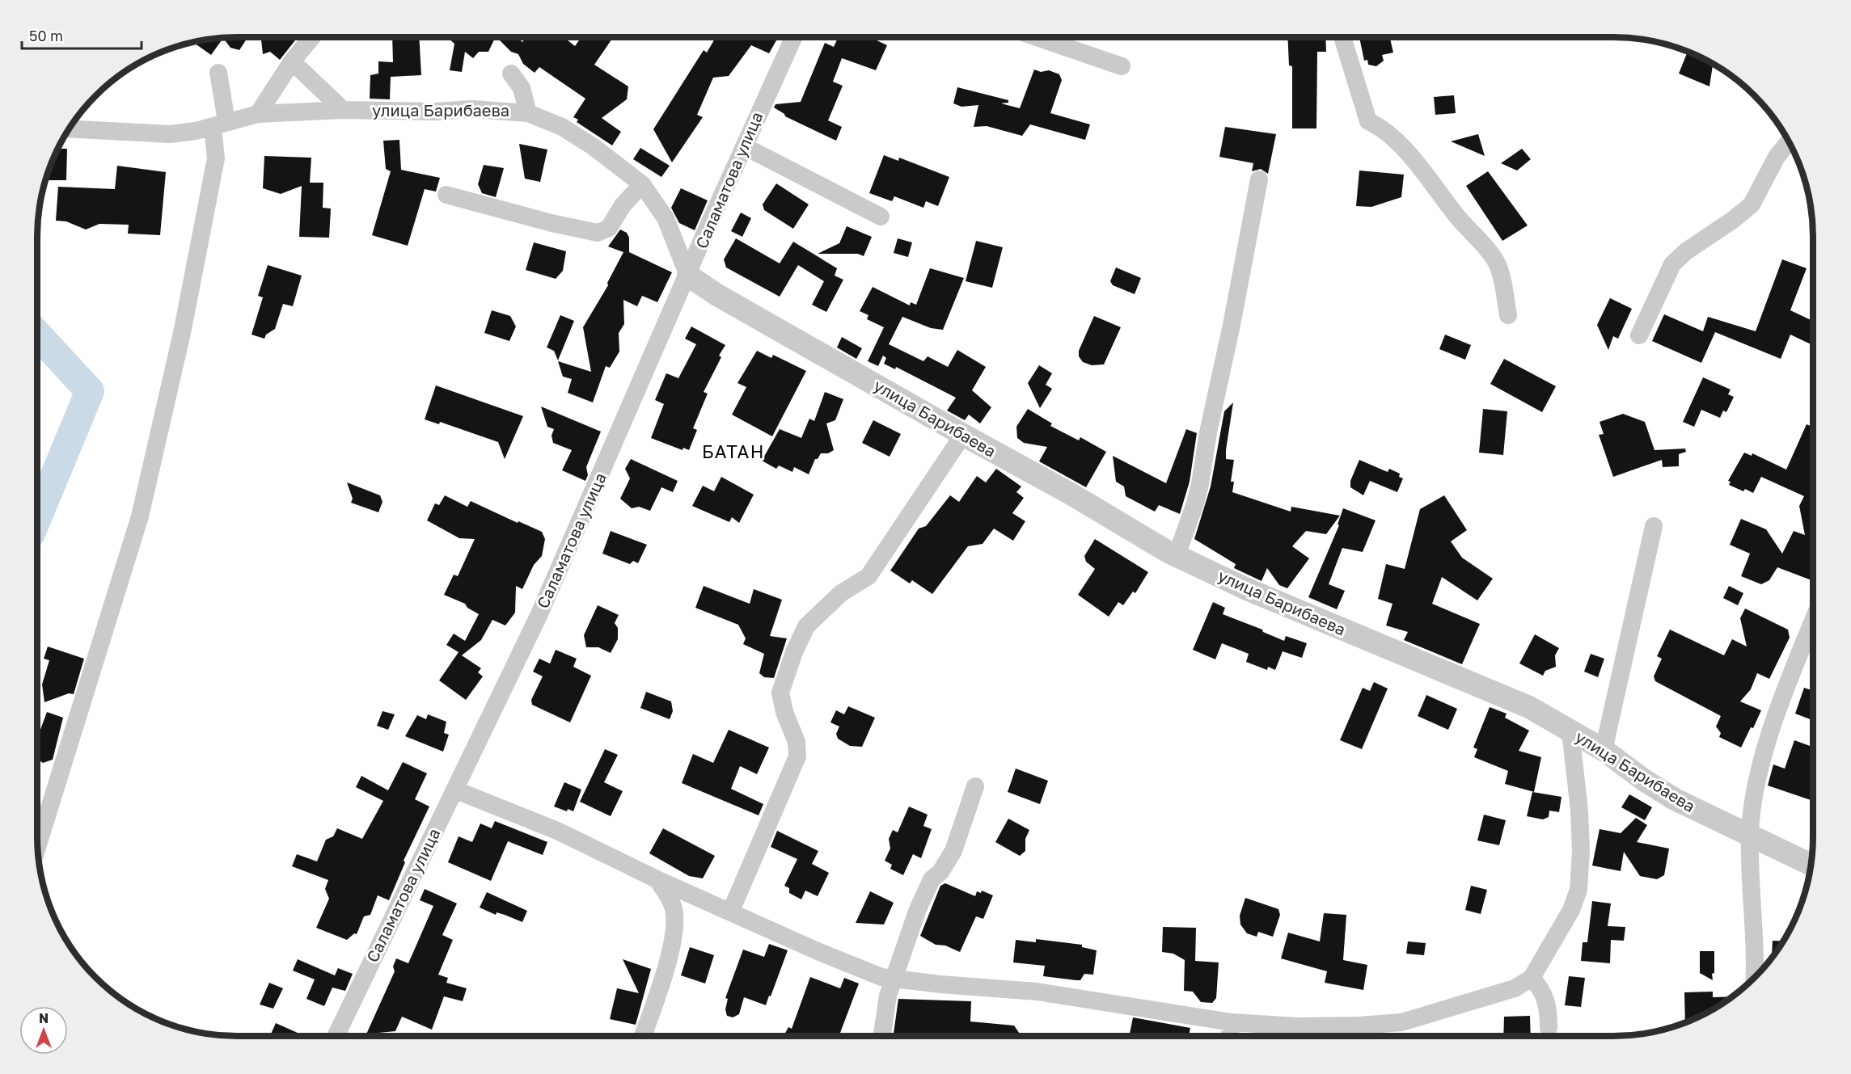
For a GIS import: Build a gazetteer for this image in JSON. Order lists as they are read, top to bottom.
{
  "streets": {
    "street": ["улица Барибаева", "Саламатова улица"]
  },
  "crossings": [
    ["улица Барибаева", "Саламатова улица"]
  ],
  "districts": ["БАТАН"],
  "scale_bar": "50 m",
  "north": "top"
}
